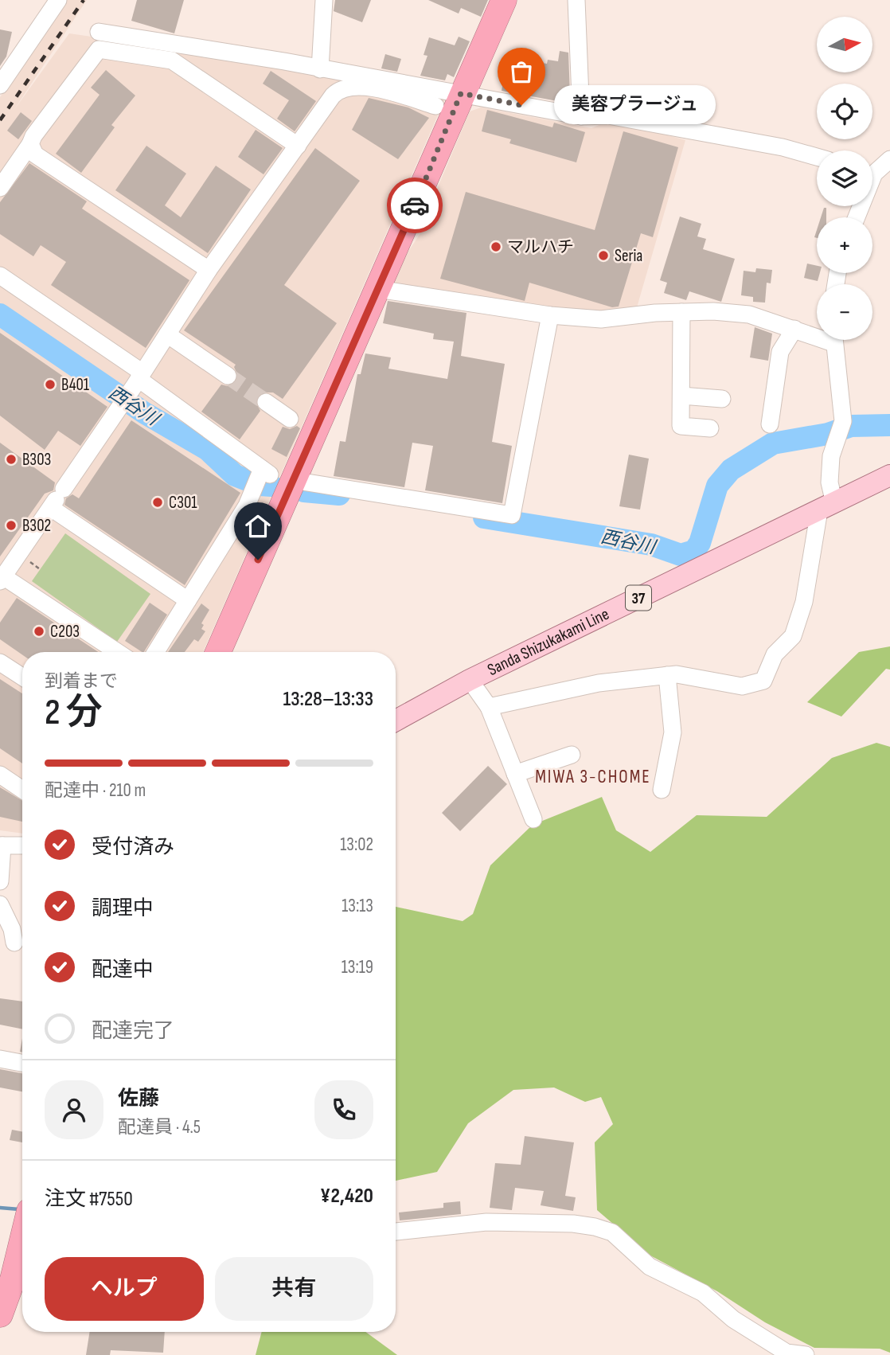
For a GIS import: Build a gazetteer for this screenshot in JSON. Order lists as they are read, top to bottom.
{
  "streets": {
    "main road": ["37", "Sanda Shizukakami Line"]
  },
  "districts": ["MIWA 3-CHOME"],
  "water": ["西谷川"],
  "places": [
    "美容プラージュ",
    "マルハチ",
    "Seria",
    "B401",
    "B303",
    "C301",
    "B302",
    "C203"
  ],
  "north": "right",
  "page": {
    "map_buttons": ["+", "−"],
    "bubble": "美容プラージュ",
    "heading": ["2 分", "到着まで", "13:28–13:33"],
    "panel": [
      "佐藤",
      "配達員 · 4.5",
      "注文 #7550",
      "¥2,420"
    ],
    "bar": "配達中 · 210 m",
    "list": [
      ["受付済み", "13:02"],
      ["調理中", "13:13"],
      ["配達中", "13:19"],
      "配達完了"
    ],
    "buttons": ["ヘルプ", "共有"]
  }
}
